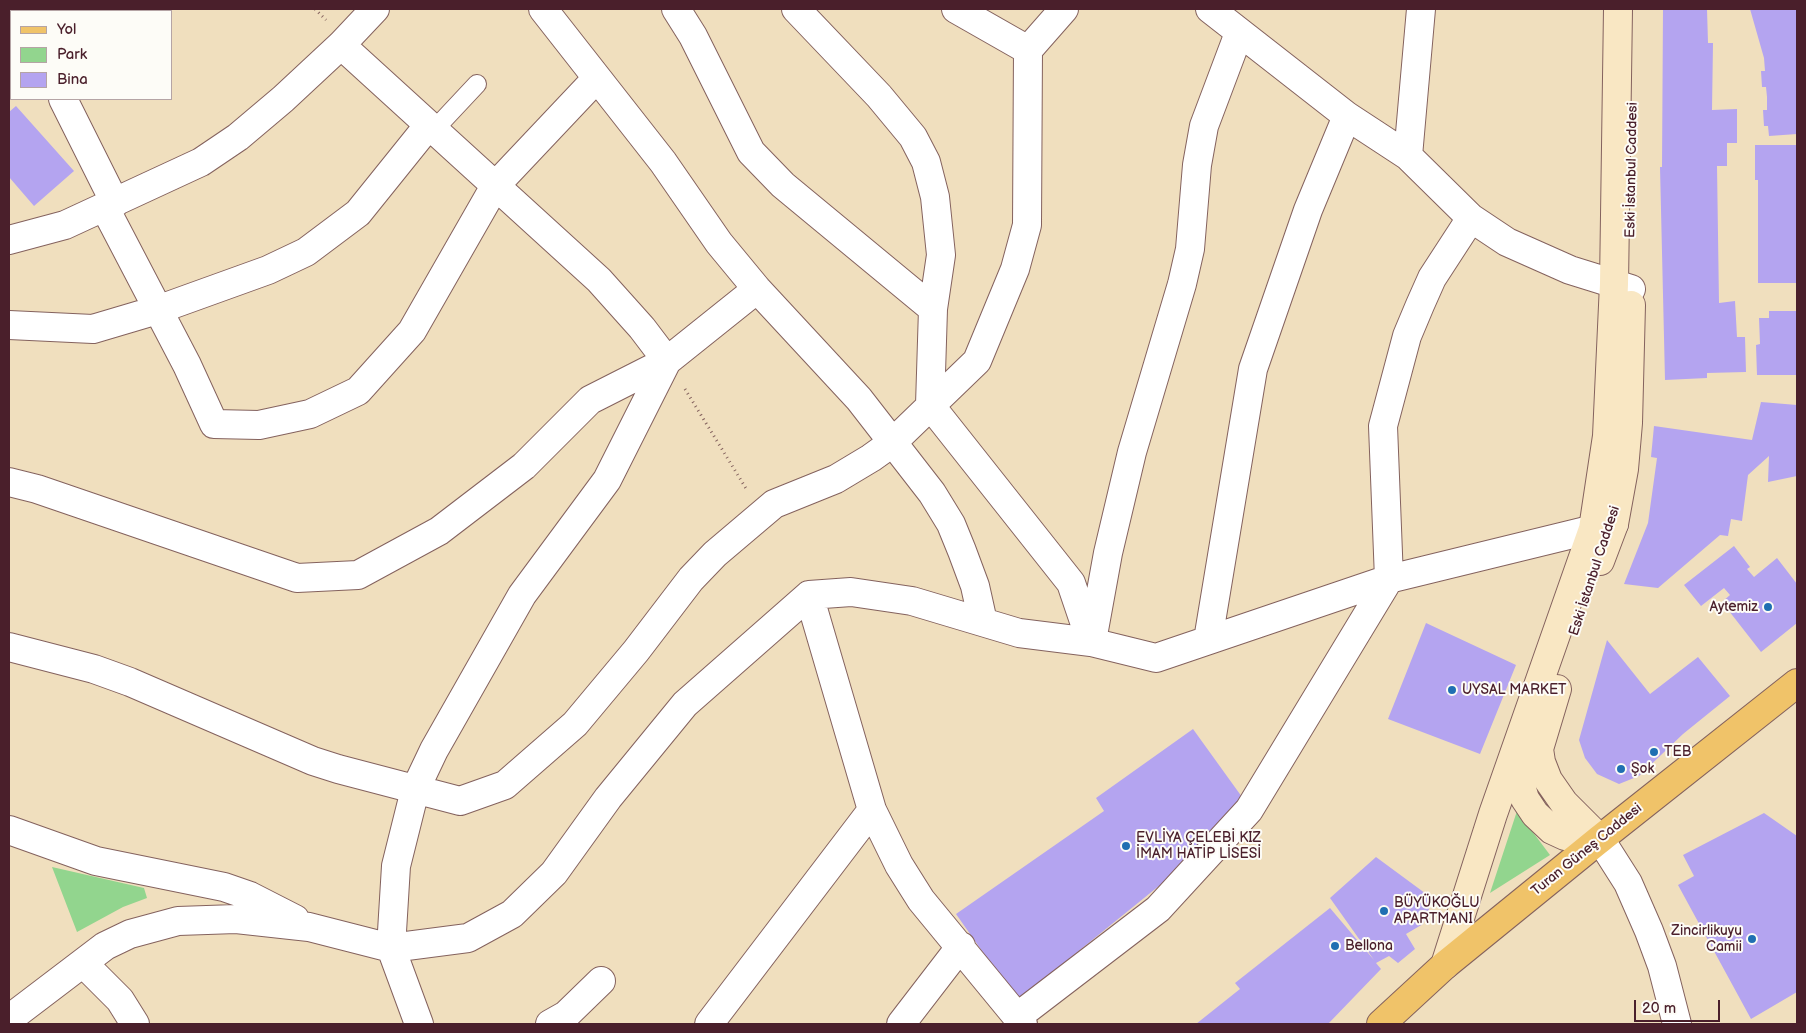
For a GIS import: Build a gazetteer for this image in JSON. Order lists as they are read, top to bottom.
{
  "streets": {
    "main road": ["Eski İstanbul Caddesi", "Turan Güneş Caddesi"]
  },
  "crossings": [
    ["Eski İstanbul Caddesi", "Turan Güneş Caddesi"]
  ],
  "places": [
    "Aytemiz",
    "UYSAL MARKET",
    "TEB",
    "Şok",
    "EVLİYA ÇELEBİ KIZ İMAM HATİP LİSESİ",
    "BÜYÜKOĞLU APARTMANI",
    "Zincirlikuyu Camii",
    "Bellona"
  ],
  "legend": ["Yol", "Park", "Bina"],
  "scale_bar": "20 m"
}
